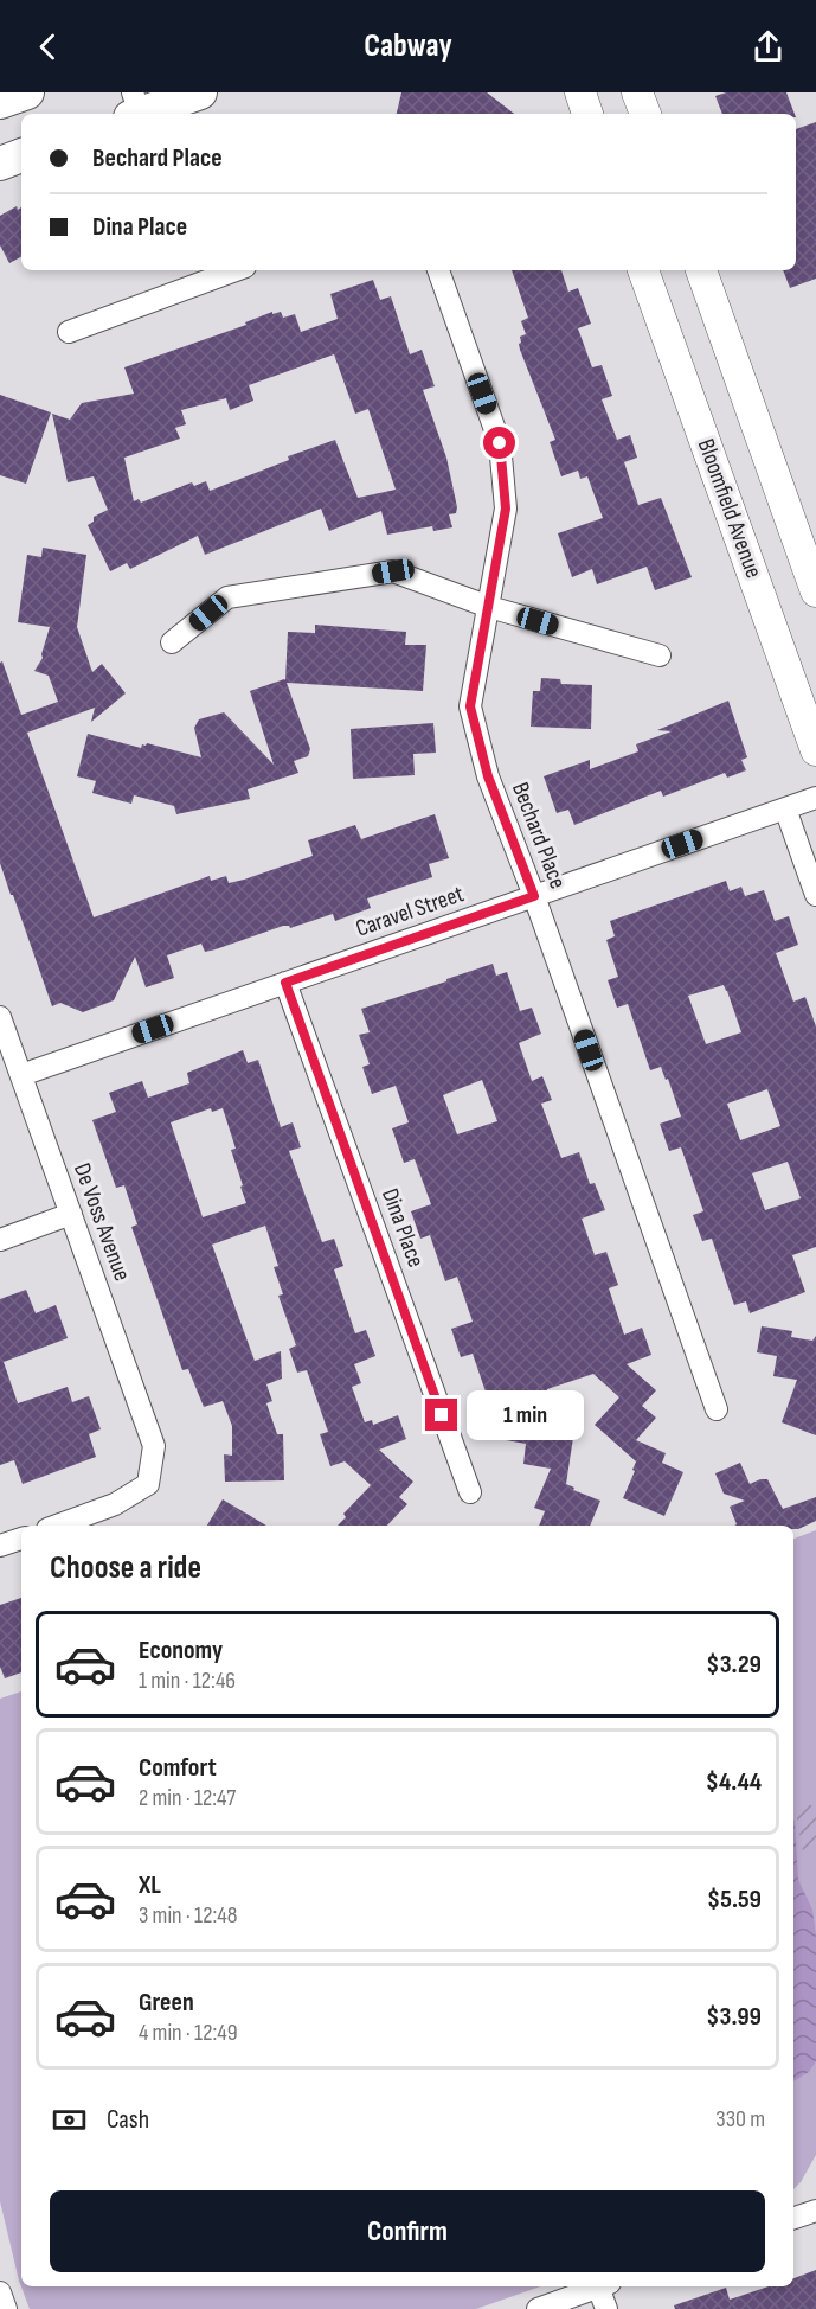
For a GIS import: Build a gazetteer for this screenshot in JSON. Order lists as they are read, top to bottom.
{
  "streets": {
    "street": [
      "Bloomfield Avenue",
      "Bechard Place",
      "Caravel Street",
      "De Voss Avenue",
      "Dina Place"
    ]
  },
  "crossings": [
    ["Bechard Place", "Caravel Street"],
    ["Caravel Street", "De Voss Avenue"],
    ["Caravel Street", "Dina Place"]
  ],
  "page": {
    "header": "Cabway",
    "banner": ["Bechard Place", "Dina Place"],
    "bubble": "1 min",
    "heading": "Choose a ride",
    "list": [
      {
        "name": "Economy",
        "note": "1 min · 12:46",
        "value": "$3.29"
      },
      {
        "name": "Comfort",
        "note": "2 min · 12:47",
        "value": "$4.44"
      },
      {
        "name": "XL",
        "note": "3 min · 12:48",
        "value": "$5.59"
      },
      {
        "name": "Green",
        "note": "4 min · 12:49",
        "value": "$3.99"
      }
    ],
    "pay": ["Cash", "330 m"],
    "buttons": "Confirm"
  }
}
